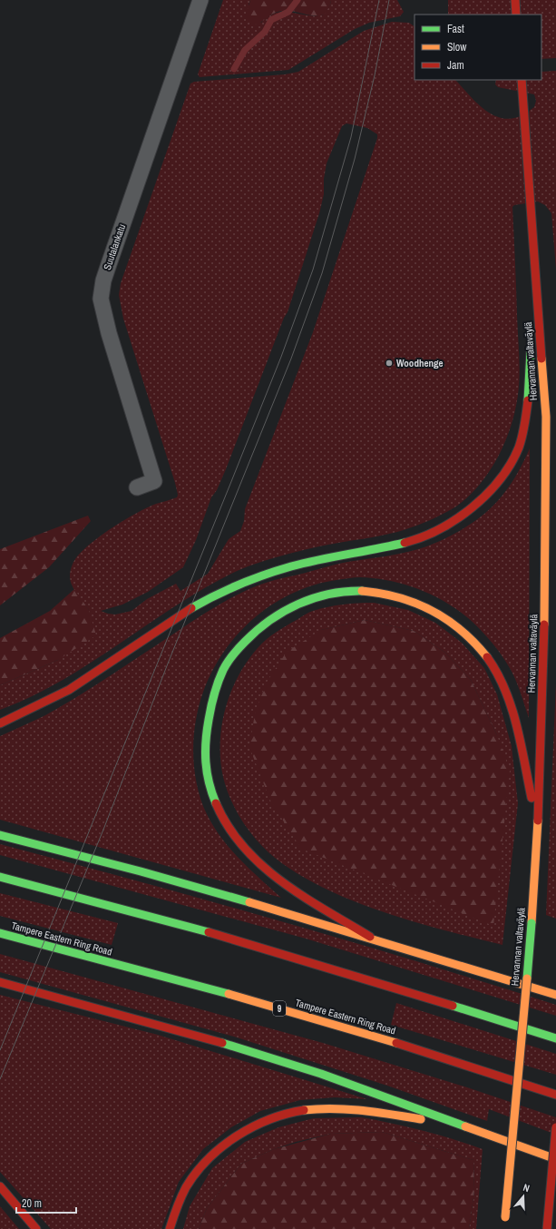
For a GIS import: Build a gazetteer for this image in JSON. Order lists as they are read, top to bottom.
{
  "streets": {
    "highway": ["Hervannan valtaväylä", "Tampere Eastern Ring Road", "9"],
    "street": ["Suutalankatu"]
  },
  "places": ["Woodhenge"],
  "legend": ["Fast", "Slow", "Jam"],
  "scale_bar": "20 m",
  "north": "top"
}
